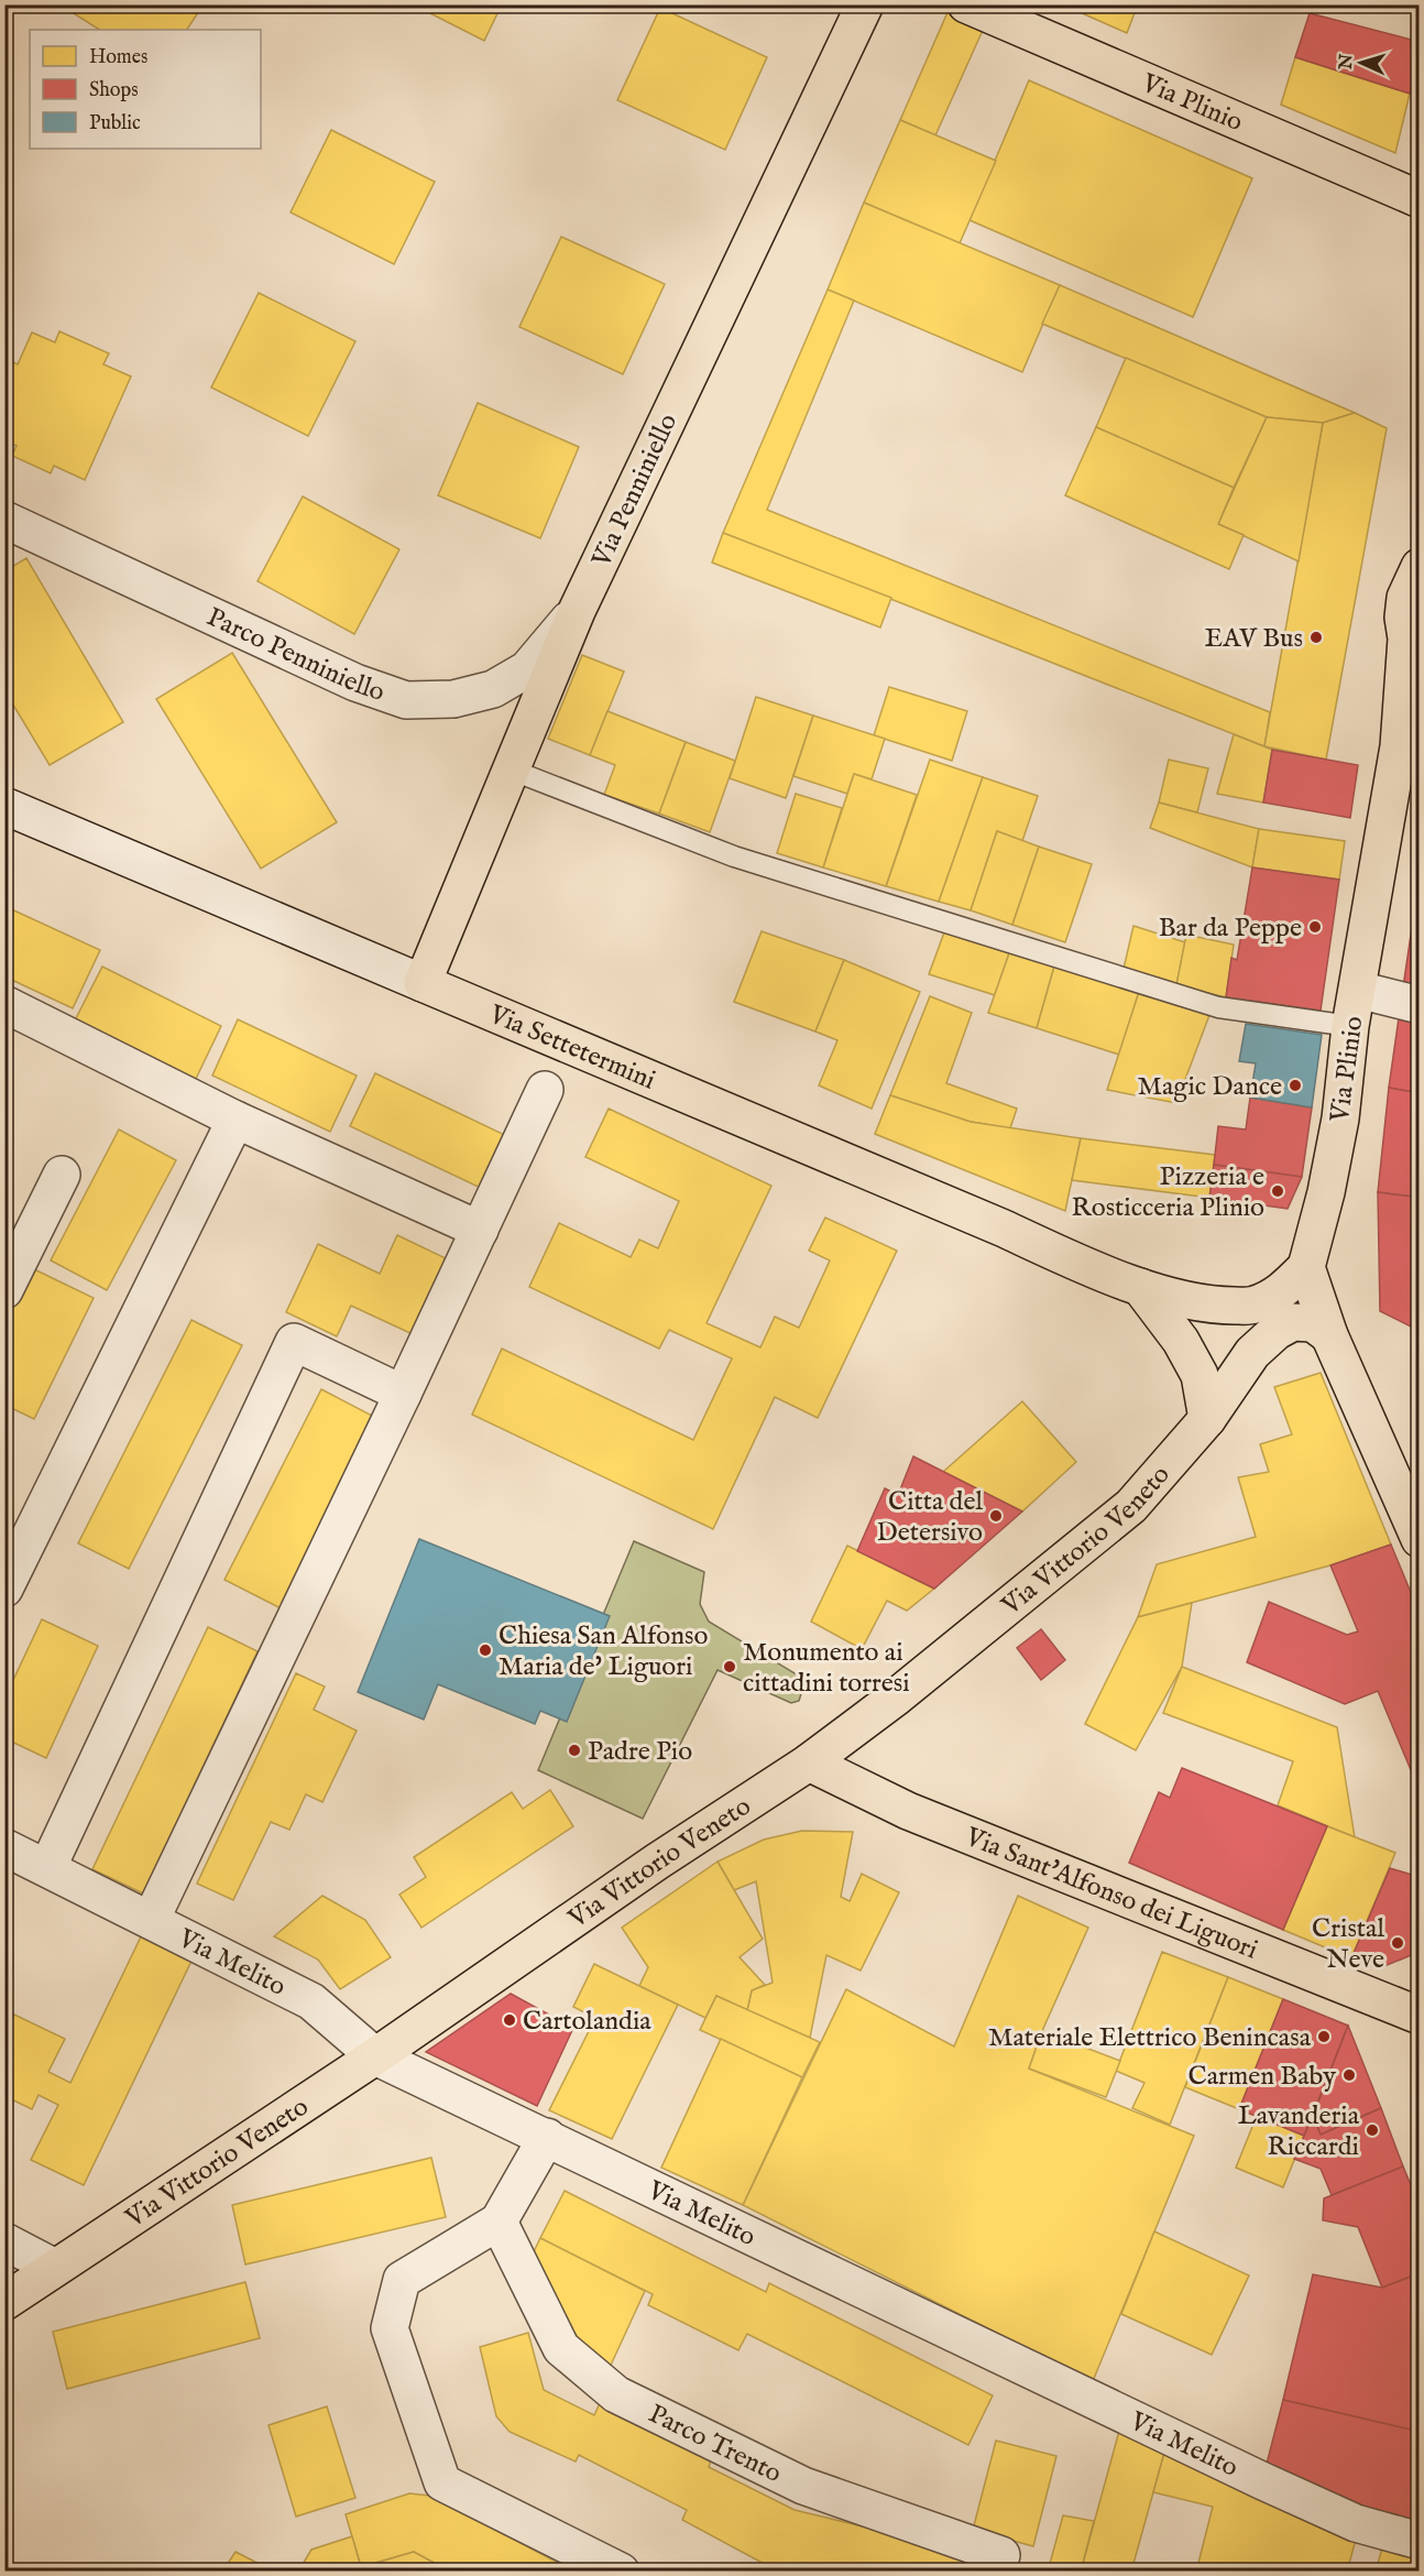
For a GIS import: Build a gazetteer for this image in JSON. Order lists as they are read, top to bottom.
{
  "streets": {
    "main road": [
      "Via Plinio",
      "Via Penniniello",
      "Via Settetermini",
      "Via Vittorio Veneto",
      "Via Sant'Alfonso dei Liguori"
    ],
    "street": ["Parco Penniniello", "Via Melito", "Parco Trento"]
  },
  "crossings": [
    ["Via Plinio", "Via Settetermini"],
    ["Via Penniniello", "Parco Penniniello"],
    ["Via Penniniello", "Via Settetermini"],
    ["Via Vittorio Veneto", "Via Sant'Alfonso dei Liguori"],
    ["Via Vittorio Veneto", "Via Melito"]
  ],
  "places": [
    "EAV Bus",
    "Bar da Peppe",
    "Magic Dance",
    "Pizzeria e Rosticceria Plinio",
    "Citta del Detersivo",
    "Chiesa San Alfonso Maria de' Liguori",
    "Monumento ai cittadini torresi",
    "Padre Pio",
    "Cristal Neve",
    "Cartolandia",
    "Materiale Elettrico Benincasa",
    "Carmen Baby",
    "Lavanderia Riccardi"
  ],
  "legend": ["Homes", "Shops", "Public"],
  "north": "left"
}
